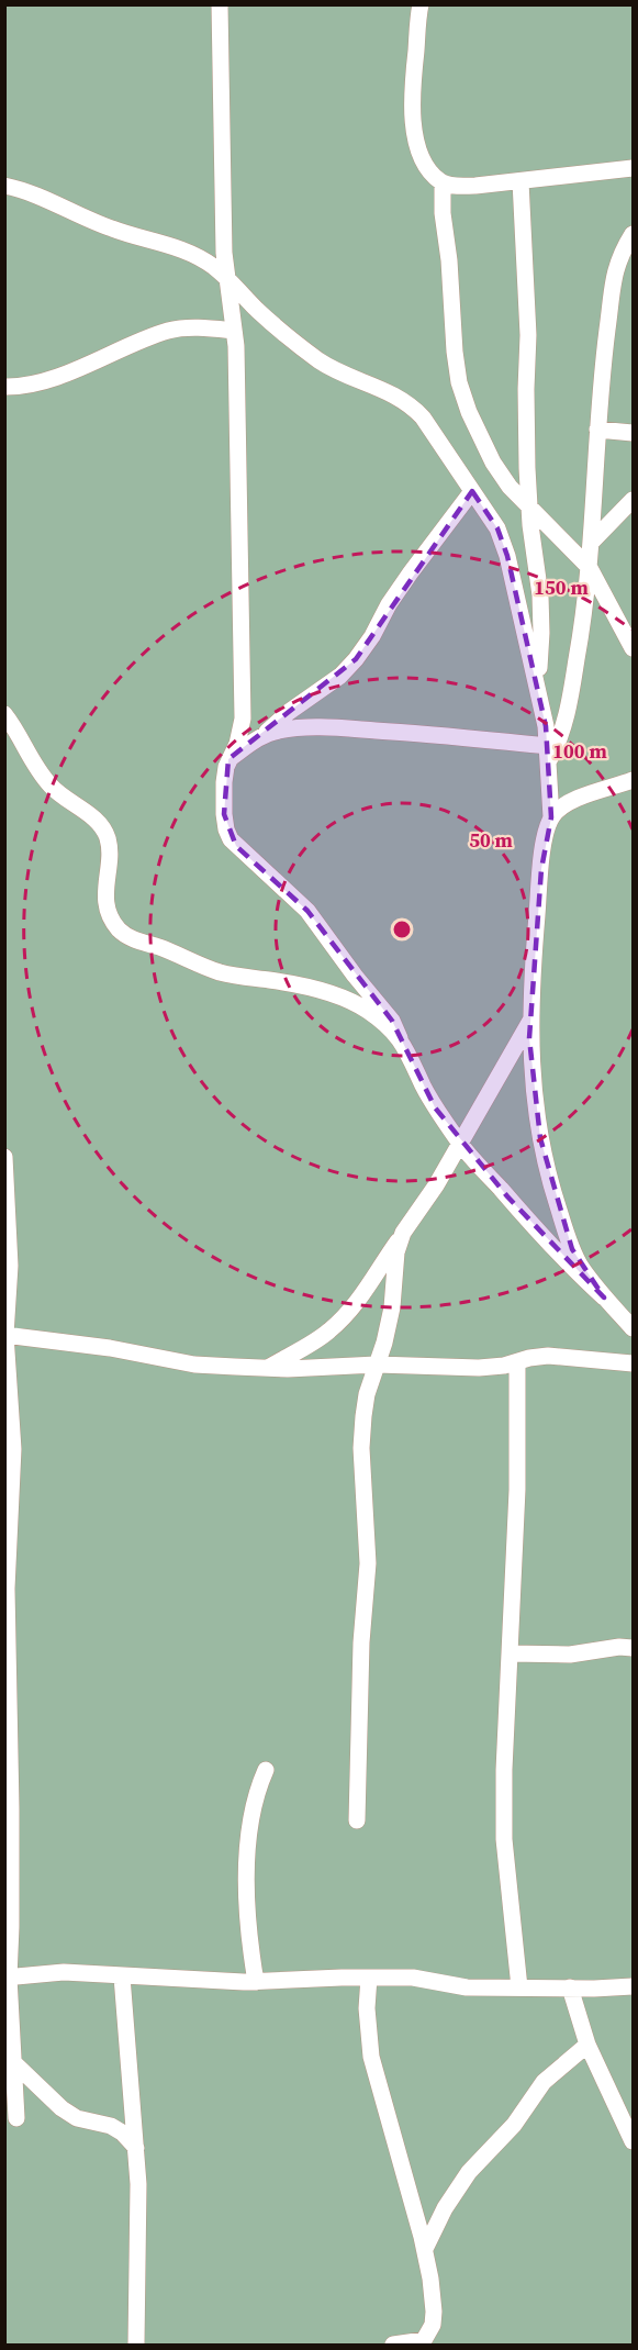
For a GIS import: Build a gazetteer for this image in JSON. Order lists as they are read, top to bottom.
{
  "rings": ["150 m", "100 m", "50 m"]
}
